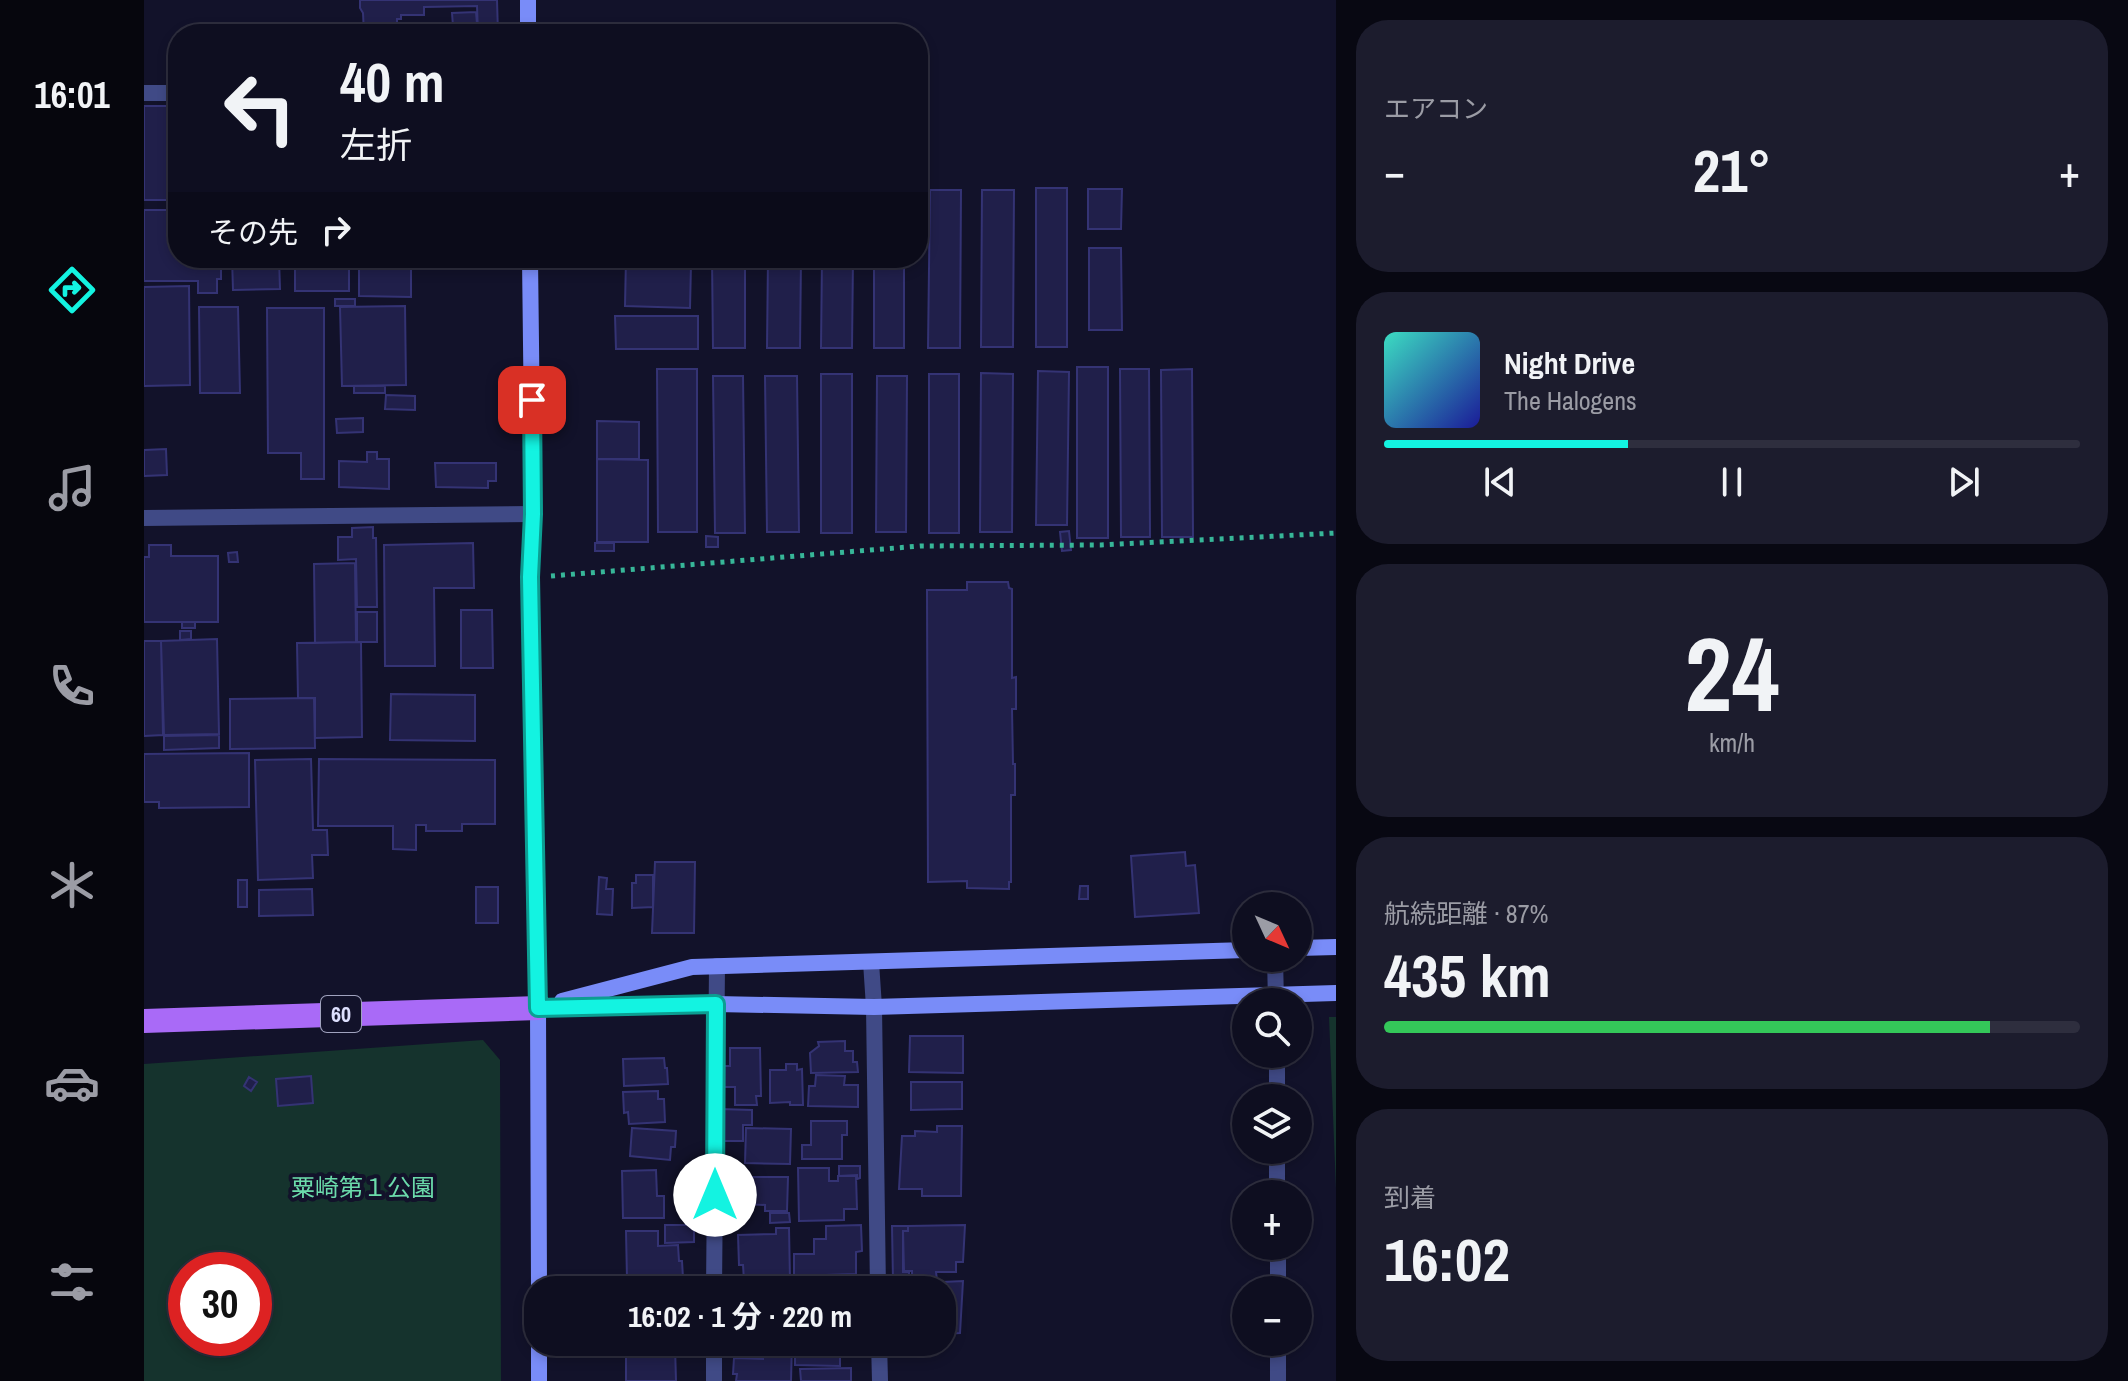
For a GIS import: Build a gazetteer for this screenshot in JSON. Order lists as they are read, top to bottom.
{
  "streets": {
    "main road": ["60"]
  },
  "parks": ["粟崎第１公園"],
  "north": "bottom right",
  "page": {
    "tabs": "16:01",
    "tile": [
      "エアコン",
      ["24", "km/h"],
      ["航続距離 · 87%", "435 km"],
      ["到着", "16:02"]
    ],
    "turn": ["40 m", "左折"],
    "heat": ["−", "21°", "+"],
    "then": "その先",
    "song": ["Night Drive", "The Halogens"],
    "map_buttons": ["+", "−"],
    "limit": "30",
    "trip": "16:02 · 1 分 · 220 m"
  }
}
